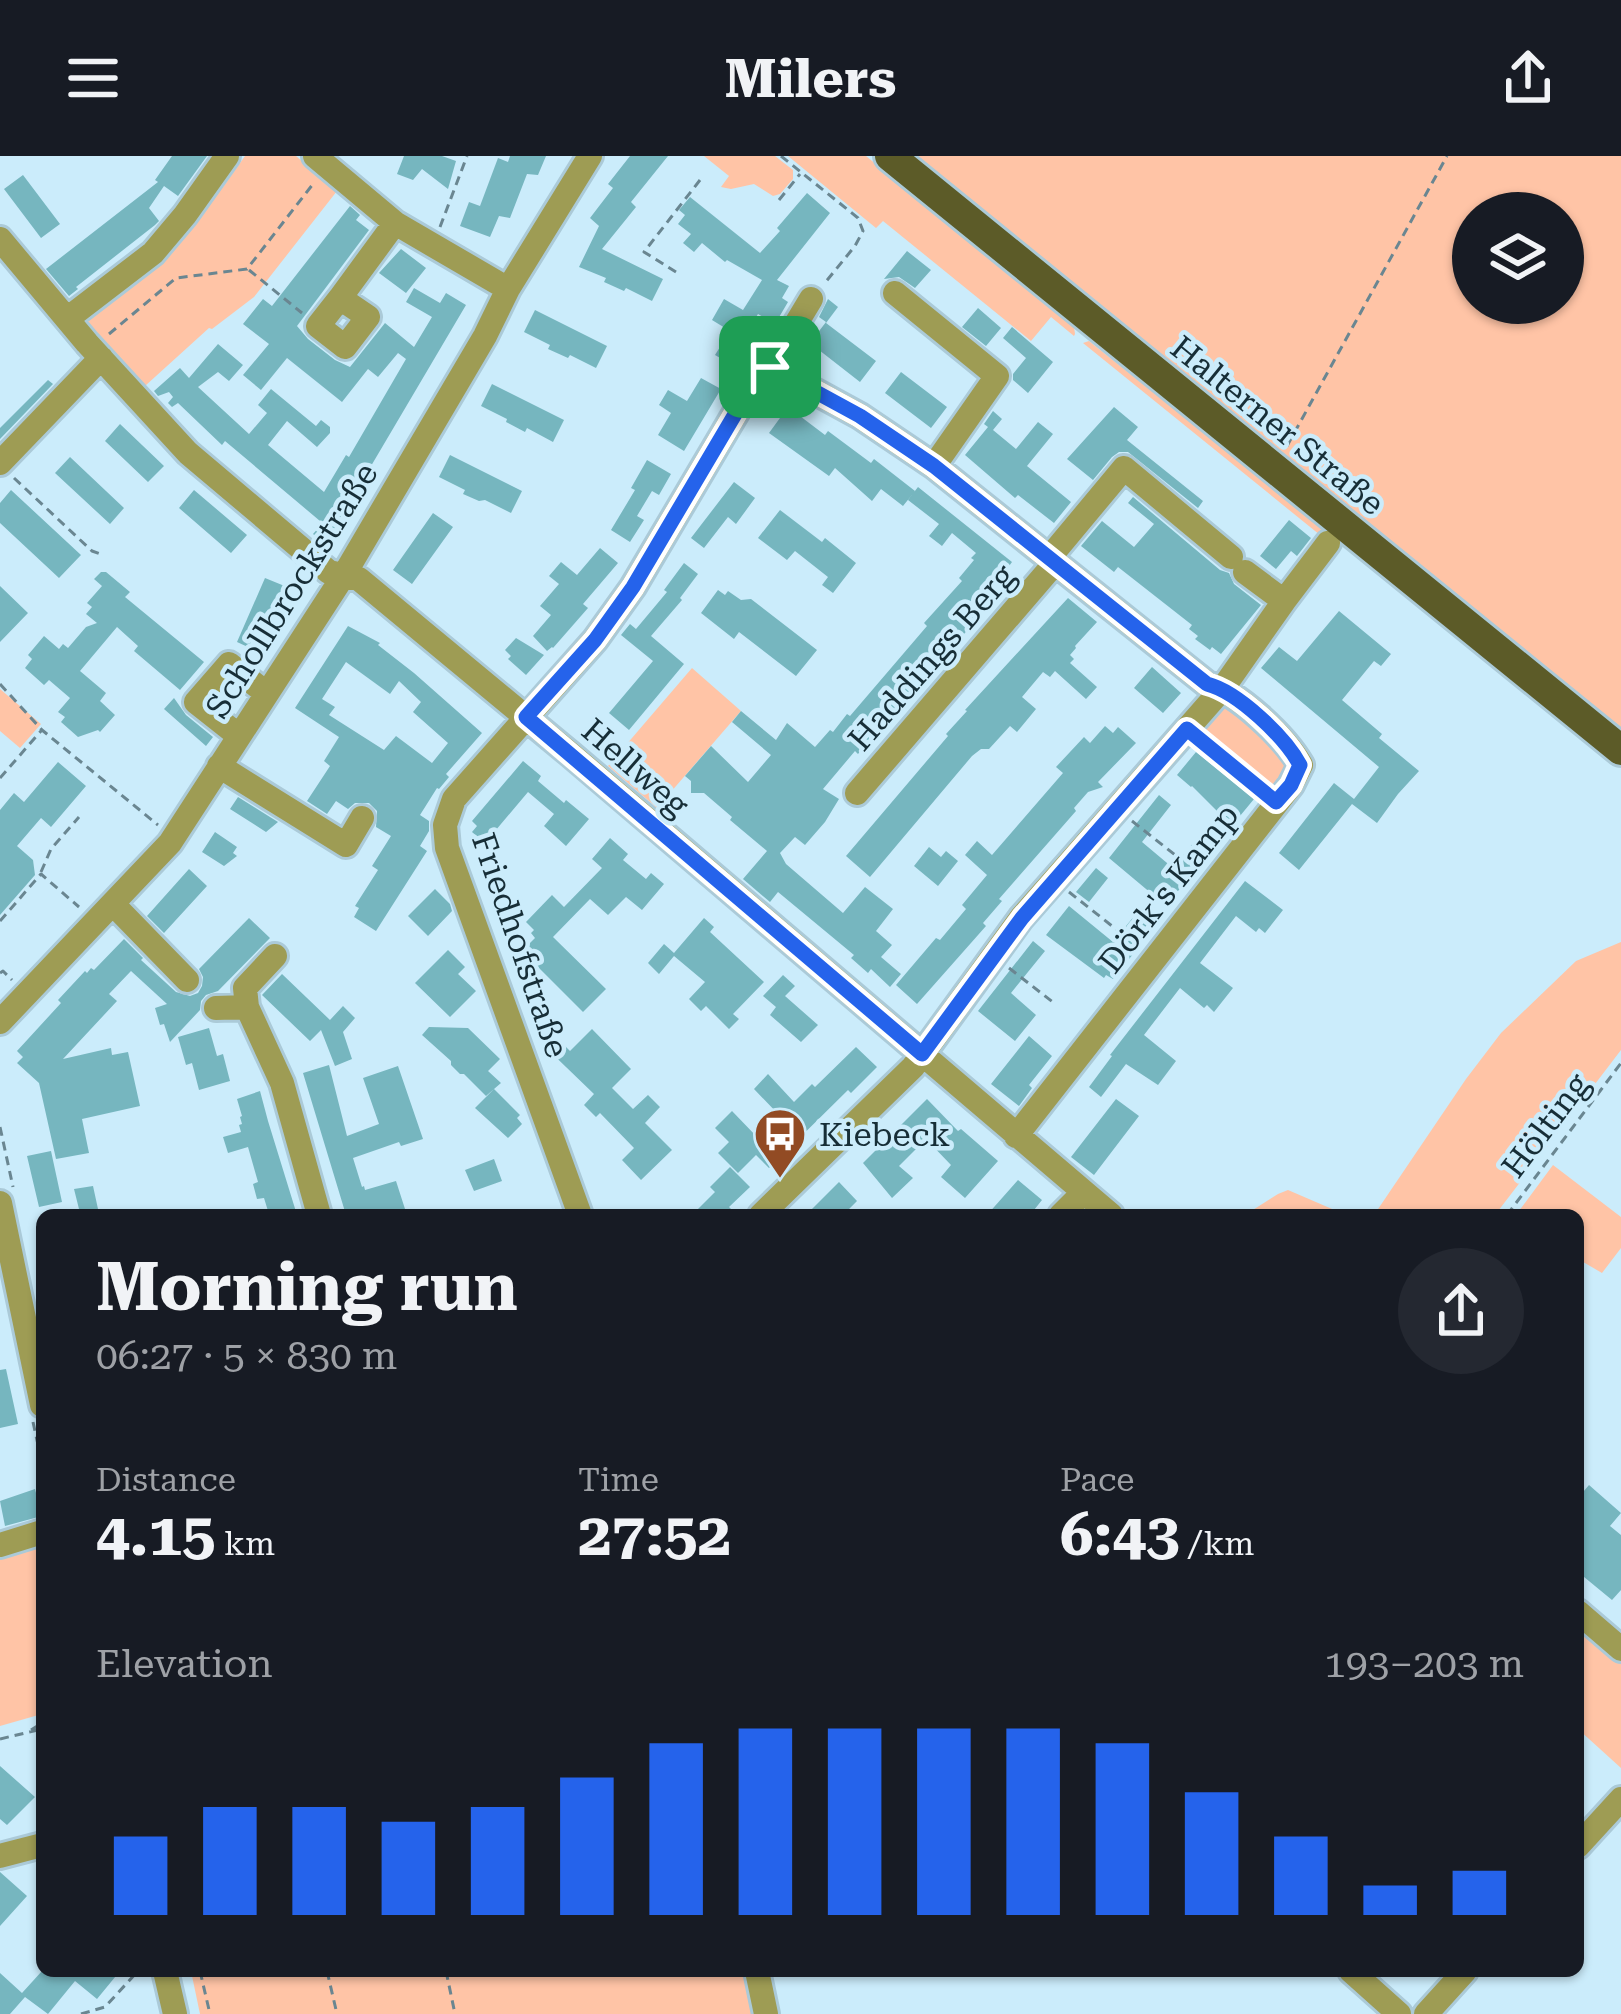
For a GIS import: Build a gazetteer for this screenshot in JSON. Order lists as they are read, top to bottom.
{
  "streets": {
    "main road": ["Halterner Straße"],
    "street": [
      "Schollbrockstraße",
      "Haddings Berg",
      "Hellweg",
      "Dörk's Kamp",
      "Friedhofstraße"
    ],
    "path": ["Hölting"]
  },
  "crossings": [
    ["Schollbrockstraße", "Hellweg"],
    ["Haddings Berg", "Dörk's Kamp"],
    ["Hellweg", "Dörk's Kamp"],
    ["Hellweg", "Friedhofstraße"]
  ],
  "places": {
    "bus stop": ["Kiebeck"]
  },
  "page": {
    "header": "Milers",
    "heading": ["Morning run", "06:27 · 5 × 830 m"],
    "stats": [
      ["Distance", "4.15 km"],
      ["Time", "27:52"],
      ["Pace", "6:43 /km"]
    ],
    "chart": ["Elevation", "193–203 m"]
  }
}
